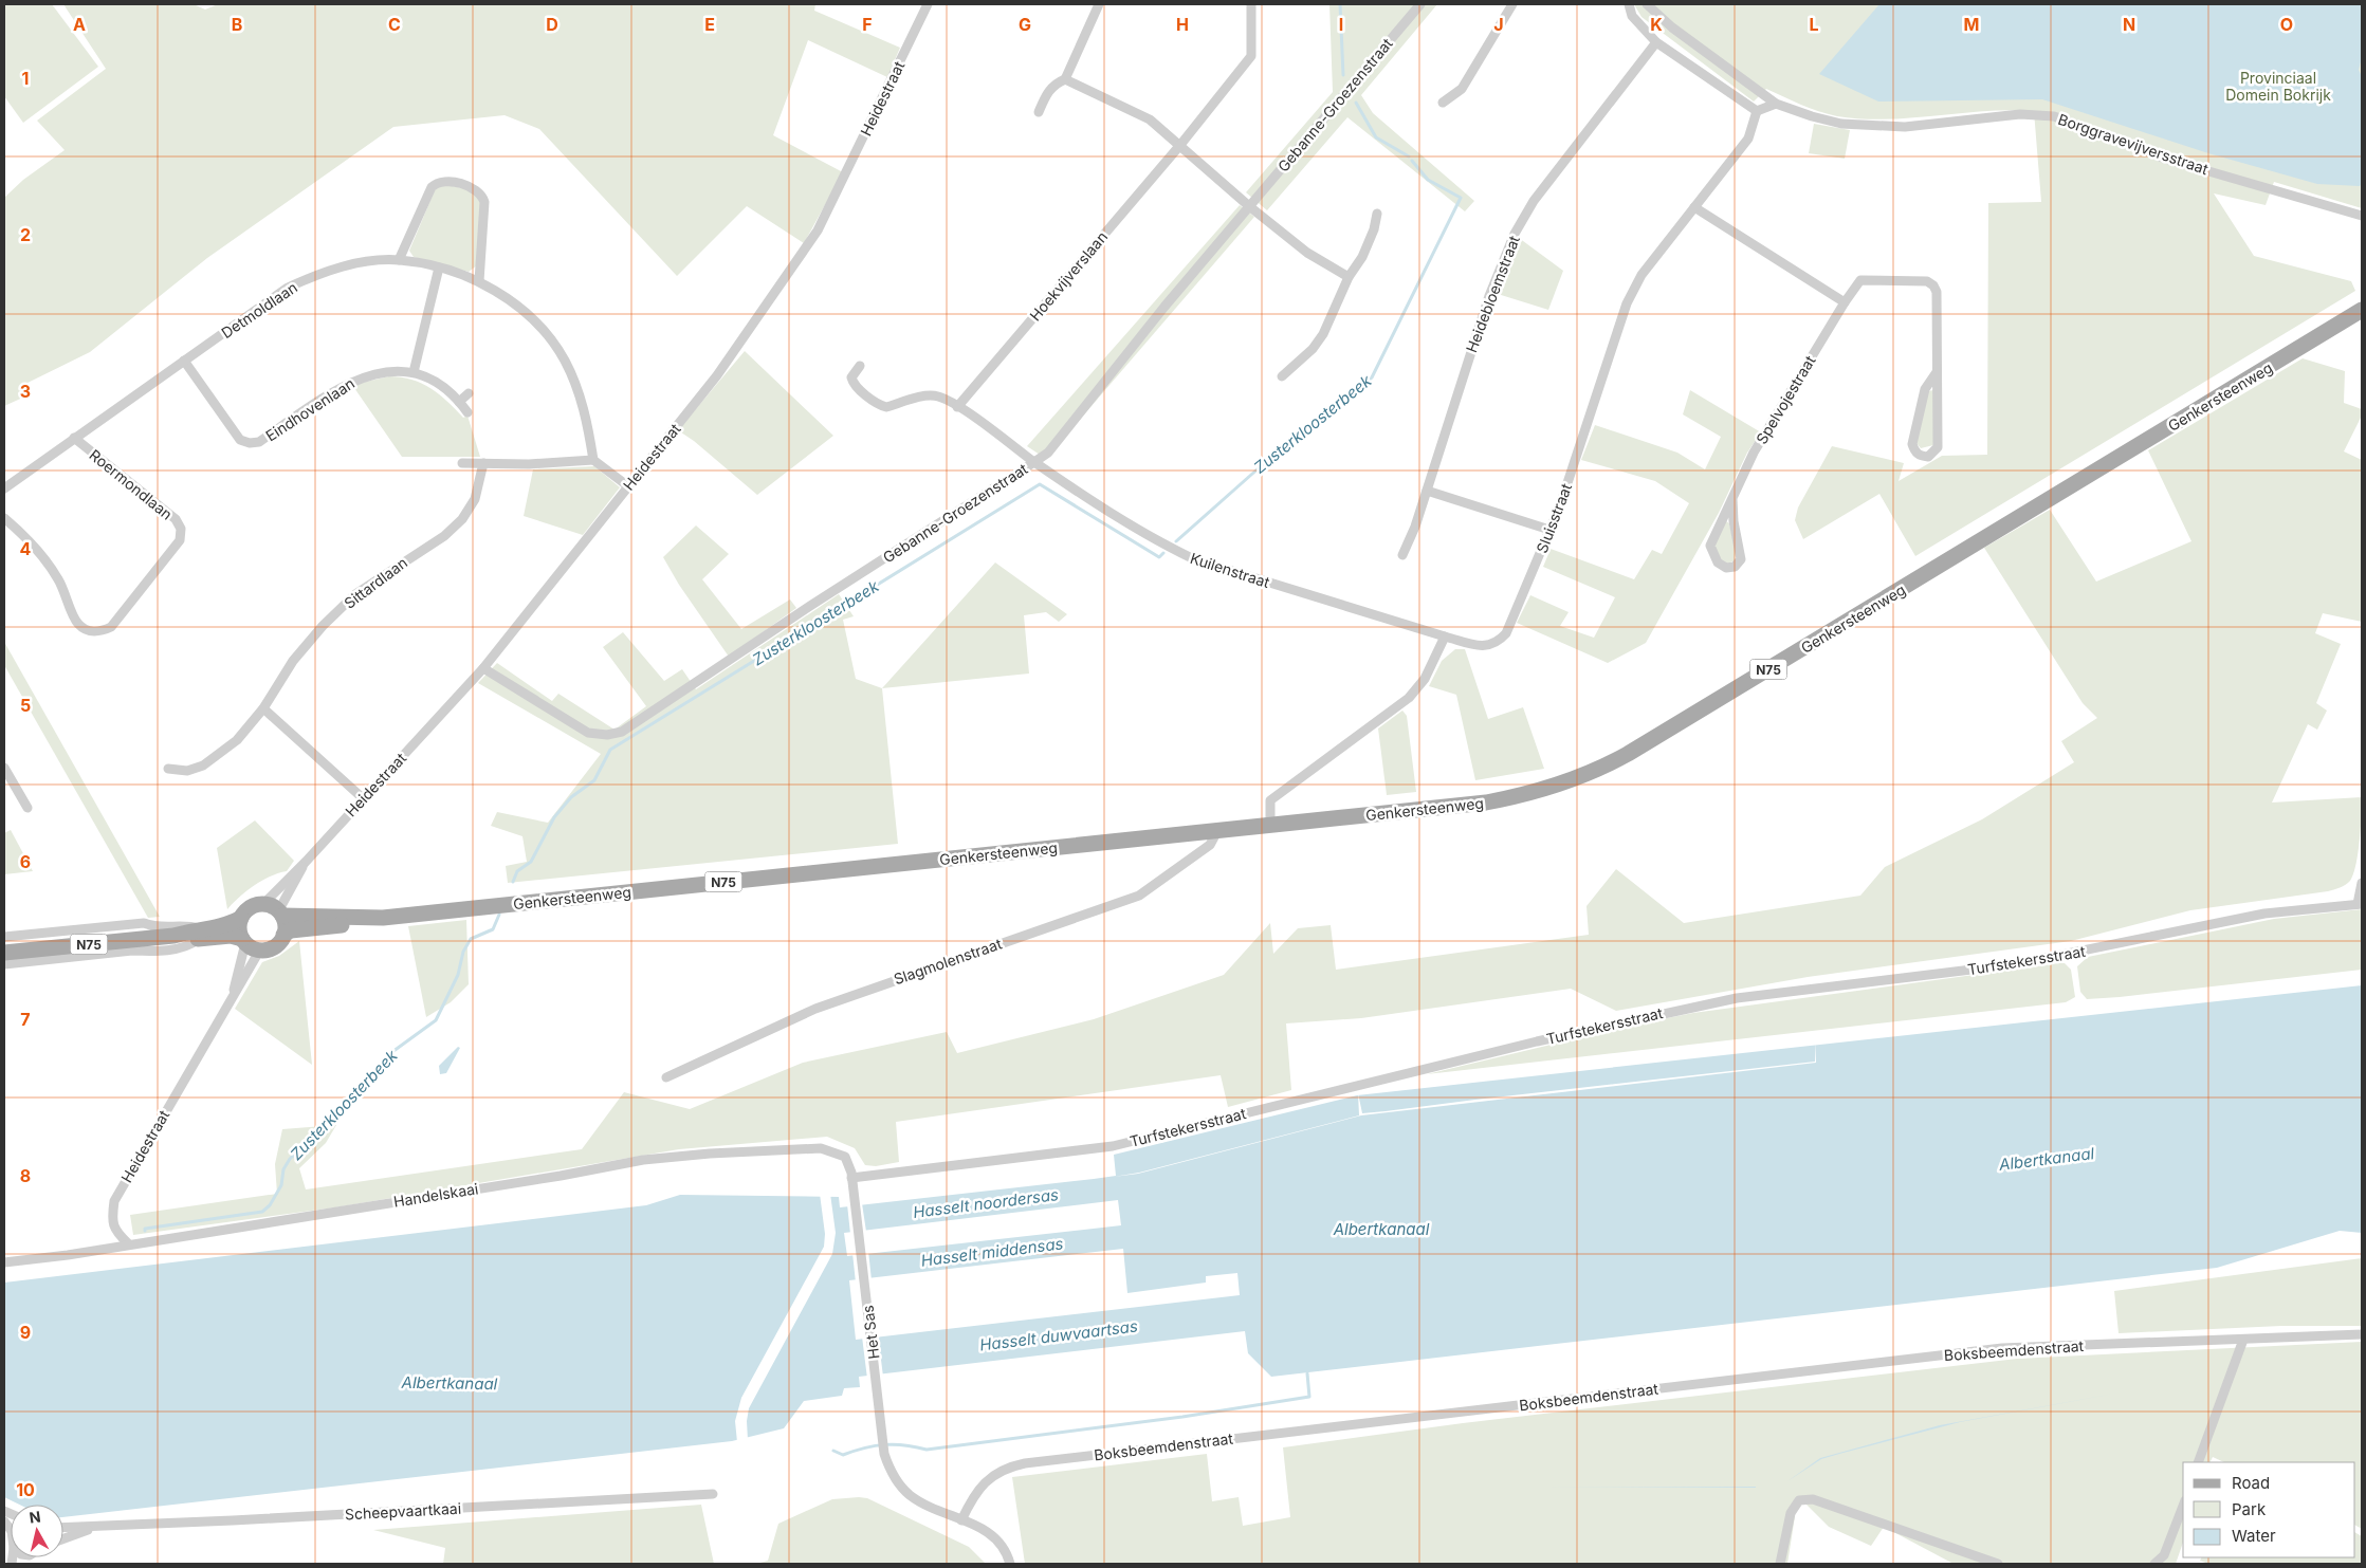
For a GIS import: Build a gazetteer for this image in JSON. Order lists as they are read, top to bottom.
{
  "streets": {
    "main road": ["Genkersteenweg", "N75"],
    "street": [
      "Heidestraat",
      "Gebanne-Groezenstraat",
      "Borggravevijversstraat",
      "Hoekvijverslaan",
      "Heidebloemstraat",
      "Detmoldlaan",
      "Spelvojestraat",
      "Eindhovenlaan",
      "Roermondlaan",
      "Sluisstraat",
      "Kuilenstraat",
      "Sittardlaan",
      "Turfstekersstraat",
      "Slagmolenstraat",
      "Handelskaai",
      "Het Sas",
      "Boksbeemdenstraat",
      "Scheepvaartkaai"
    ]
  },
  "crossings": [
    ["Heidestraat", "Gebanne-Groezenstraat"],
    ["Heidestraat", "Genkersteenweg"],
    ["Heidestraat", "N75"],
    ["Heidestraat", "Handelskaai"],
    ["Gebanne-Groezenstraat", "Kuilenstraat"],
    ["Detmoldlaan", "Eindhovenlaan"],
    ["Detmoldlaan", "Roermondlaan"],
    ["Genkersteenweg", "N75"],
    ["Genkersteenweg", "Slagmolenstraat"],
    ["Sluisstraat", "Kuilenstraat"],
    ["Turfstekersstraat", "Handelskaai"],
    ["Turfstekersstraat", "Het Sas"],
    ["Handelskaai", "Het Sas"],
    ["Het Sas", "Boksbeemdenstraat"]
  ],
  "water": [
    "Zusterkloosterbeek",
    "Albertkanaal",
    "Hasselt noordersas",
    "Hasselt middensas",
    "Hasselt duwvaartsas"
  ],
  "parks": ["Provinciaal Domein Bokrijk"],
  "legend": ["Road", "Park", "Water"],
  "north": "top",
  "grid": {
    "columns": [
      "A",
      "B",
      "C",
      "D",
      "E",
      "F",
      "G",
      "H",
      "I",
      "J",
      "K",
      "L",
      "M",
      "N",
      "O"
    ],
    "rows": [
      "1",
      "2",
      "3",
      "4",
      "5",
      "6",
      "7",
      "8",
      "9",
      "10"
    ]
  }
}
